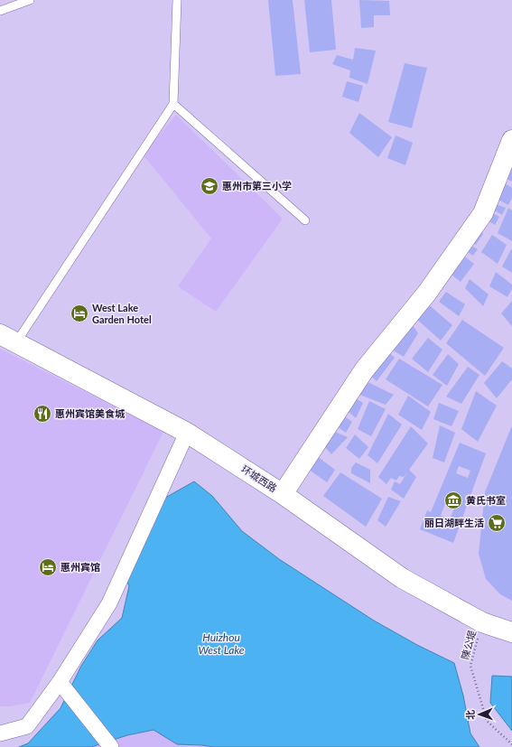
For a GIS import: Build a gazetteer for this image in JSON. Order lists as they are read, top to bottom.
{
  "streets": {
    "main road": ["环城西路"],
    "path": ["陳公堤"]
  },
  "crossings": [
    ["环城西路", "陳公堤"]
  ],
  "water": ["Huizhou West Lake"],
  "places": {
    "school or university": ["惠州市第三小学"],
    "hotel": ["West Lake Garden Hotel", "惠州宾馆"],
    "restaurant": ["惠州宾馆美食城"],
    "museum": ["黄氏书室"],
    "supermarket": ["丽日湖畔生活"]
  },
  "north": "left"
}
